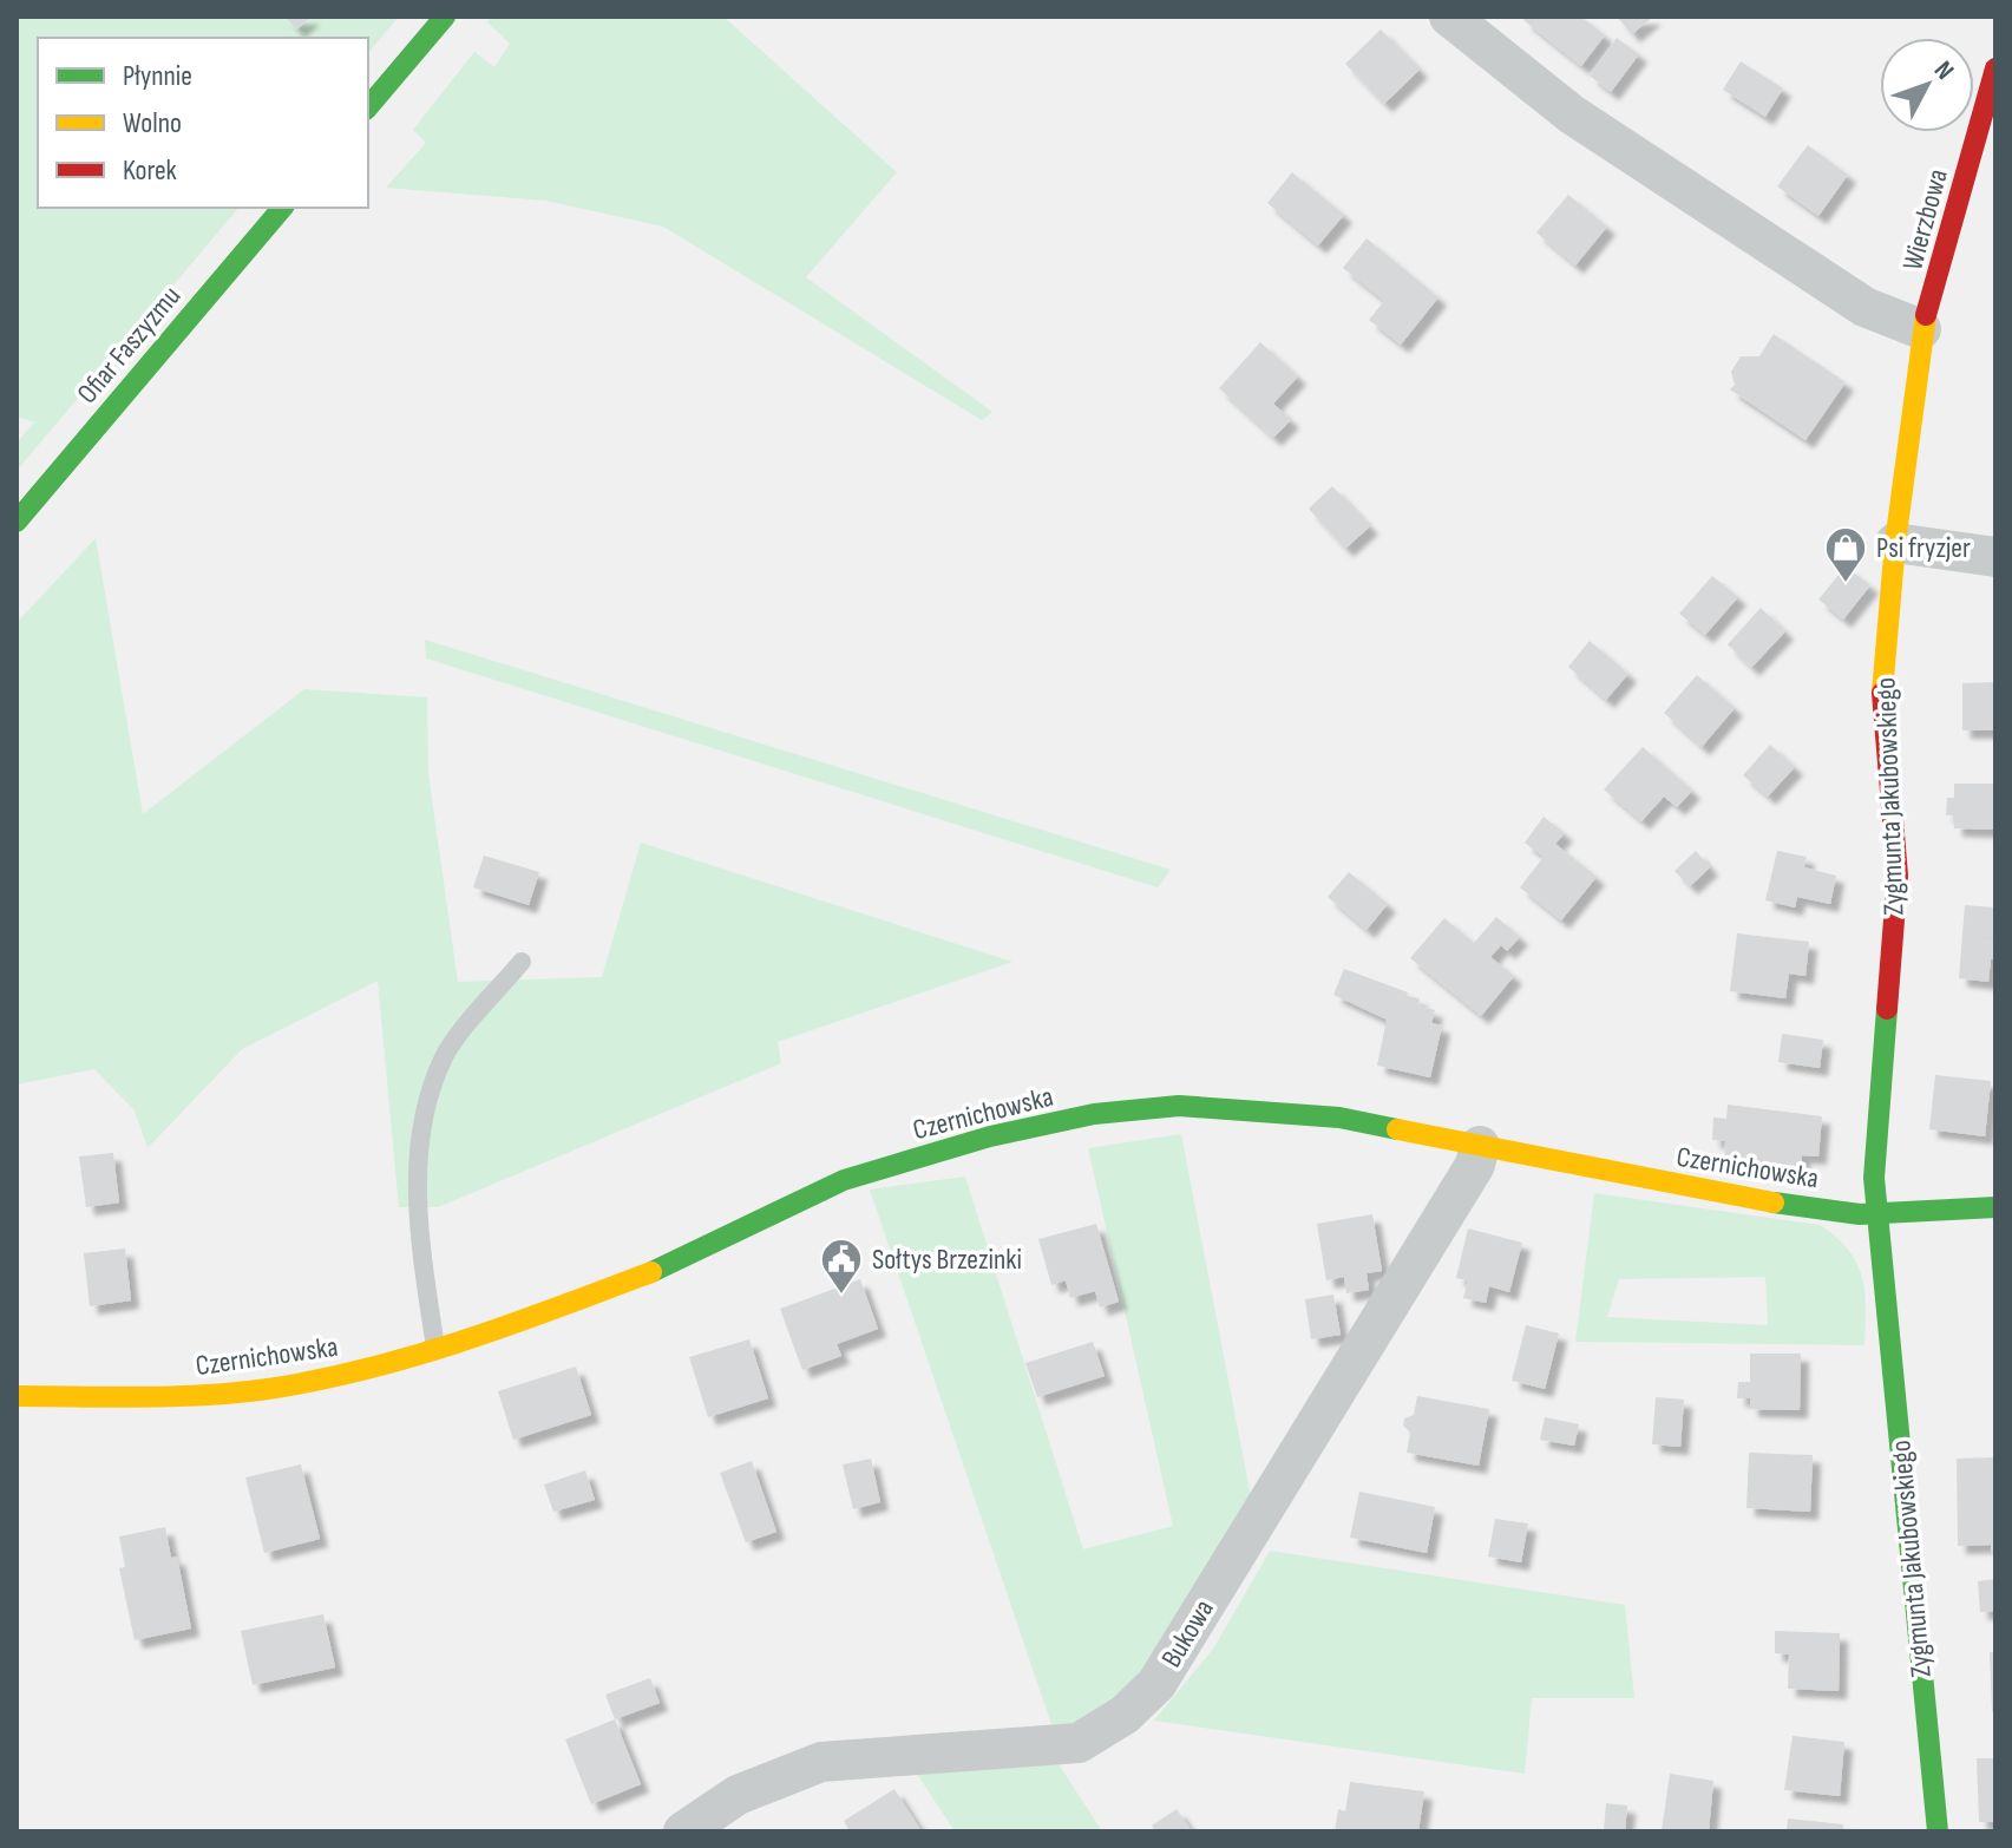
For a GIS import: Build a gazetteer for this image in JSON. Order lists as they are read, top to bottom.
{
  "streets": {
    "street": [
      "Wierzbowa",
      "Ofiar Faszyzmu",
      "Zygmunta Jakubowskiego",
      "Czernichowska",
      "Bukowa"
    ]
  },
  "crossings": [
    ["Wierzbowa", "Zygmunta Jakubowskiego"],
    ["Zygmunta Jakubowskiego", "Czernichowska"],
    ["Czernichowska", "Bukowa"]
  ],
  "places": {
    "shop": ["Psi fryzjer"],
    "public building": ["Sołtys Brzezinki"]
  },
  "legend": ["Płynnie", "Wolno", "Korek"],
  "north": "top right"
}
